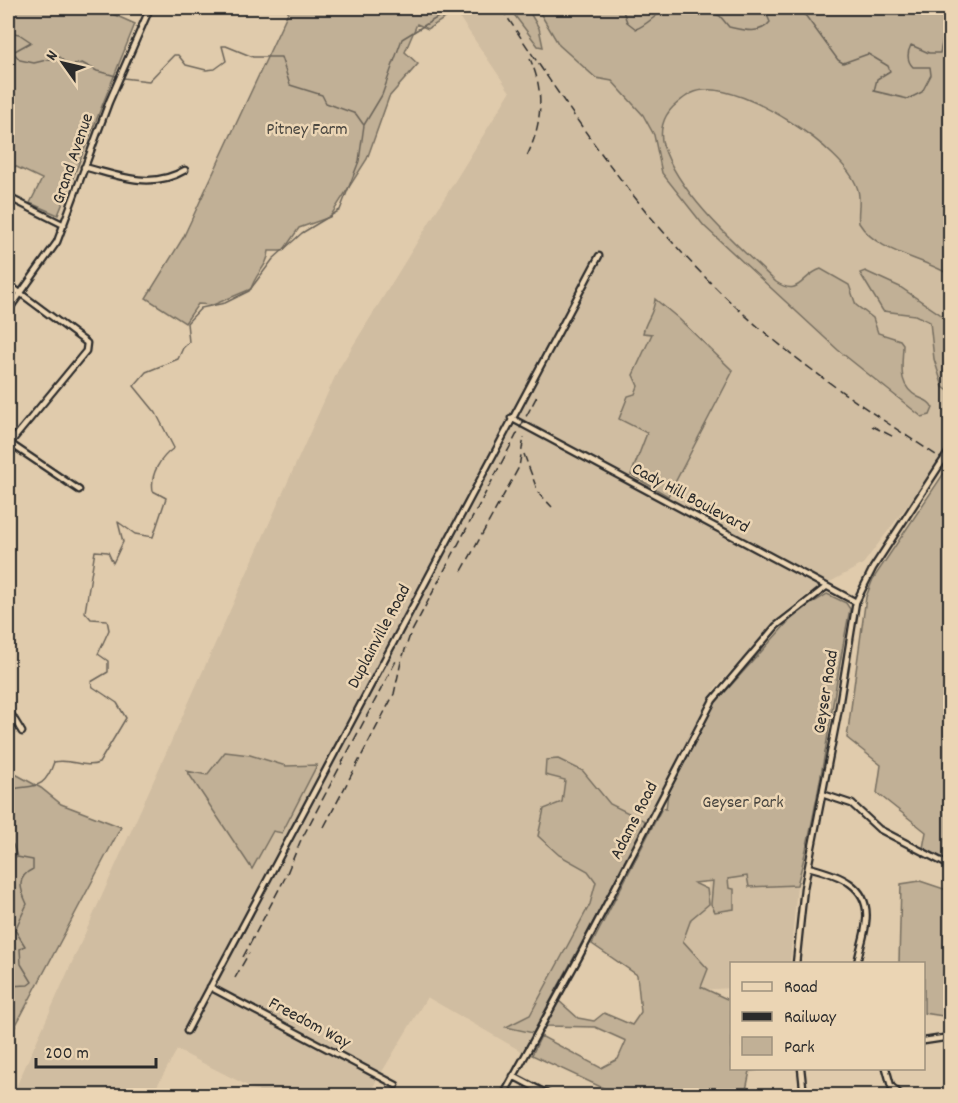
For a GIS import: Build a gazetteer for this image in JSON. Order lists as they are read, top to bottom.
{
  "streets": {
    "street": [
      "Grand Avenue",
      "Cady Hill Boulevard",
      "Duplainville Road",
      "Geyser Road",
      "Adams Road",
      "Freedom Way"
    ]
  },
  "crossings": [
    ["Cady Hill Boulevard", "Duplainville Road"],
    ["Cady Hill Boulevard", "Geyser Road"],
    ["Cady Hill Boulevard", "Adams Road"],
    ["Duplainville Road", "Freedom Way"]
  ],
  "parks": ["Pitney Farm", "Geyser Park"],
  "legend": ["Road", "Railway", "Park"],
  "scale_bar": "200 m",
  "north": "top left"
}
